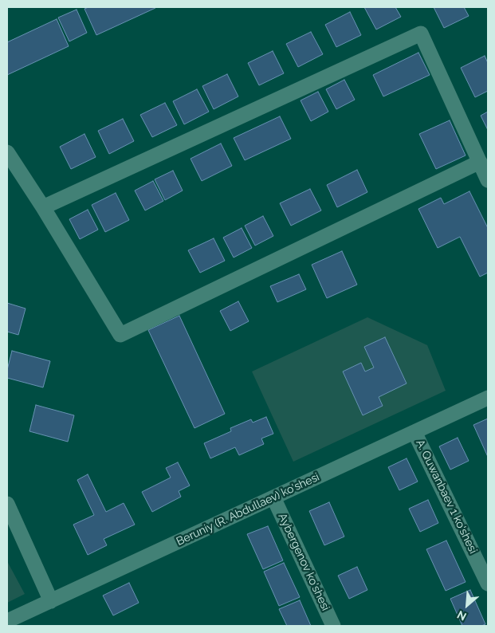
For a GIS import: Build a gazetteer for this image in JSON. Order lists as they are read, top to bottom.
{
  "streets": {
    "street": ["A. Quwanbaev 1 ko'shesi", "Beruniy (R. Abdullaev) ko'shesi", "Aybergenov ko'shesi"]
  },
  "crossings": [
    ["A. Quwanbaev 1 ko'shesi", "Beruniy (R. Abdullaev) ko'shesi"],
    ["Beruniy (R. Abdullaev) ko'shesi", "Aybergenov ko'shesi"]
  ],
  "north": "bottom left"
}
